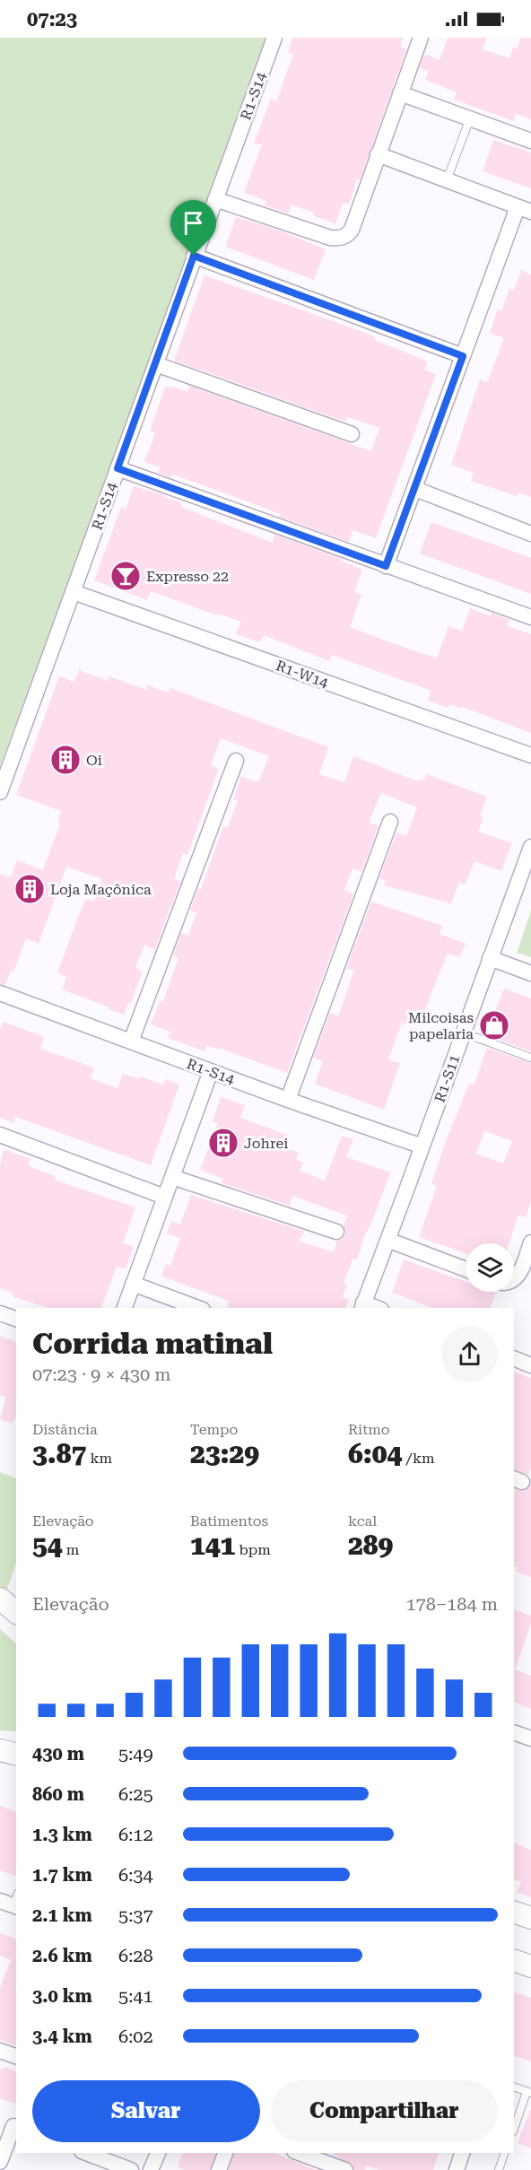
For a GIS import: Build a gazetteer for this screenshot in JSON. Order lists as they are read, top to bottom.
{
  "streets": {
    "street": ["R1-S14", "R1-W14", "R1-S11"]
  },
  "crossings": [
    ["R1-S14", "R1-W14"],
    ["R1-S14", "R1-S11"]
  ],
  "places": {
    "bar": ["Expresso 22"],
    "building": ["Oi", "Loja Maçônica", "Johrei"],
    "shop": ["Milcoisas papelaria"]
  },
  "page": {
    "status": "07:23",
    "heading": ["Corrida matinal", "07:23 · 9 × 430 m"],
    "stats": [
      ["Distância", "3.87 km"],
      ["Tempo", "23:29"],
      ["Ritmo", "6:04 /km"],
      ["Elevação", "54 m"],
      ["Batimentos", "141 bpm"],
      ["kcal", "289"]
    ],
    "chart": ["Elevação", "178–184 m"],
    "list": [
      {
        "name": "430 m",
        "note": "5:49"
      },
      {
        "name": "860 m",
        "note": "6:25"
      },
      {
        "name": "1.3 km",
        "note": "6:12"
      },
      {
        "name": "1.7 km",
        "note": "6:34"
      },
      {
        "name": "2.1 km",
        "note": "5:37"
      },
      {
        "name": "2.6 km",
        "note": "6:28"
      },
      {
        "name": "3.0 km",
        "note": "5:41"
      },
      {
        "name": "3.4 km",
        "note": "6:02"
      }
    ],
    "buttons": ["Salvar", "Compartilhar"]
  }
}
